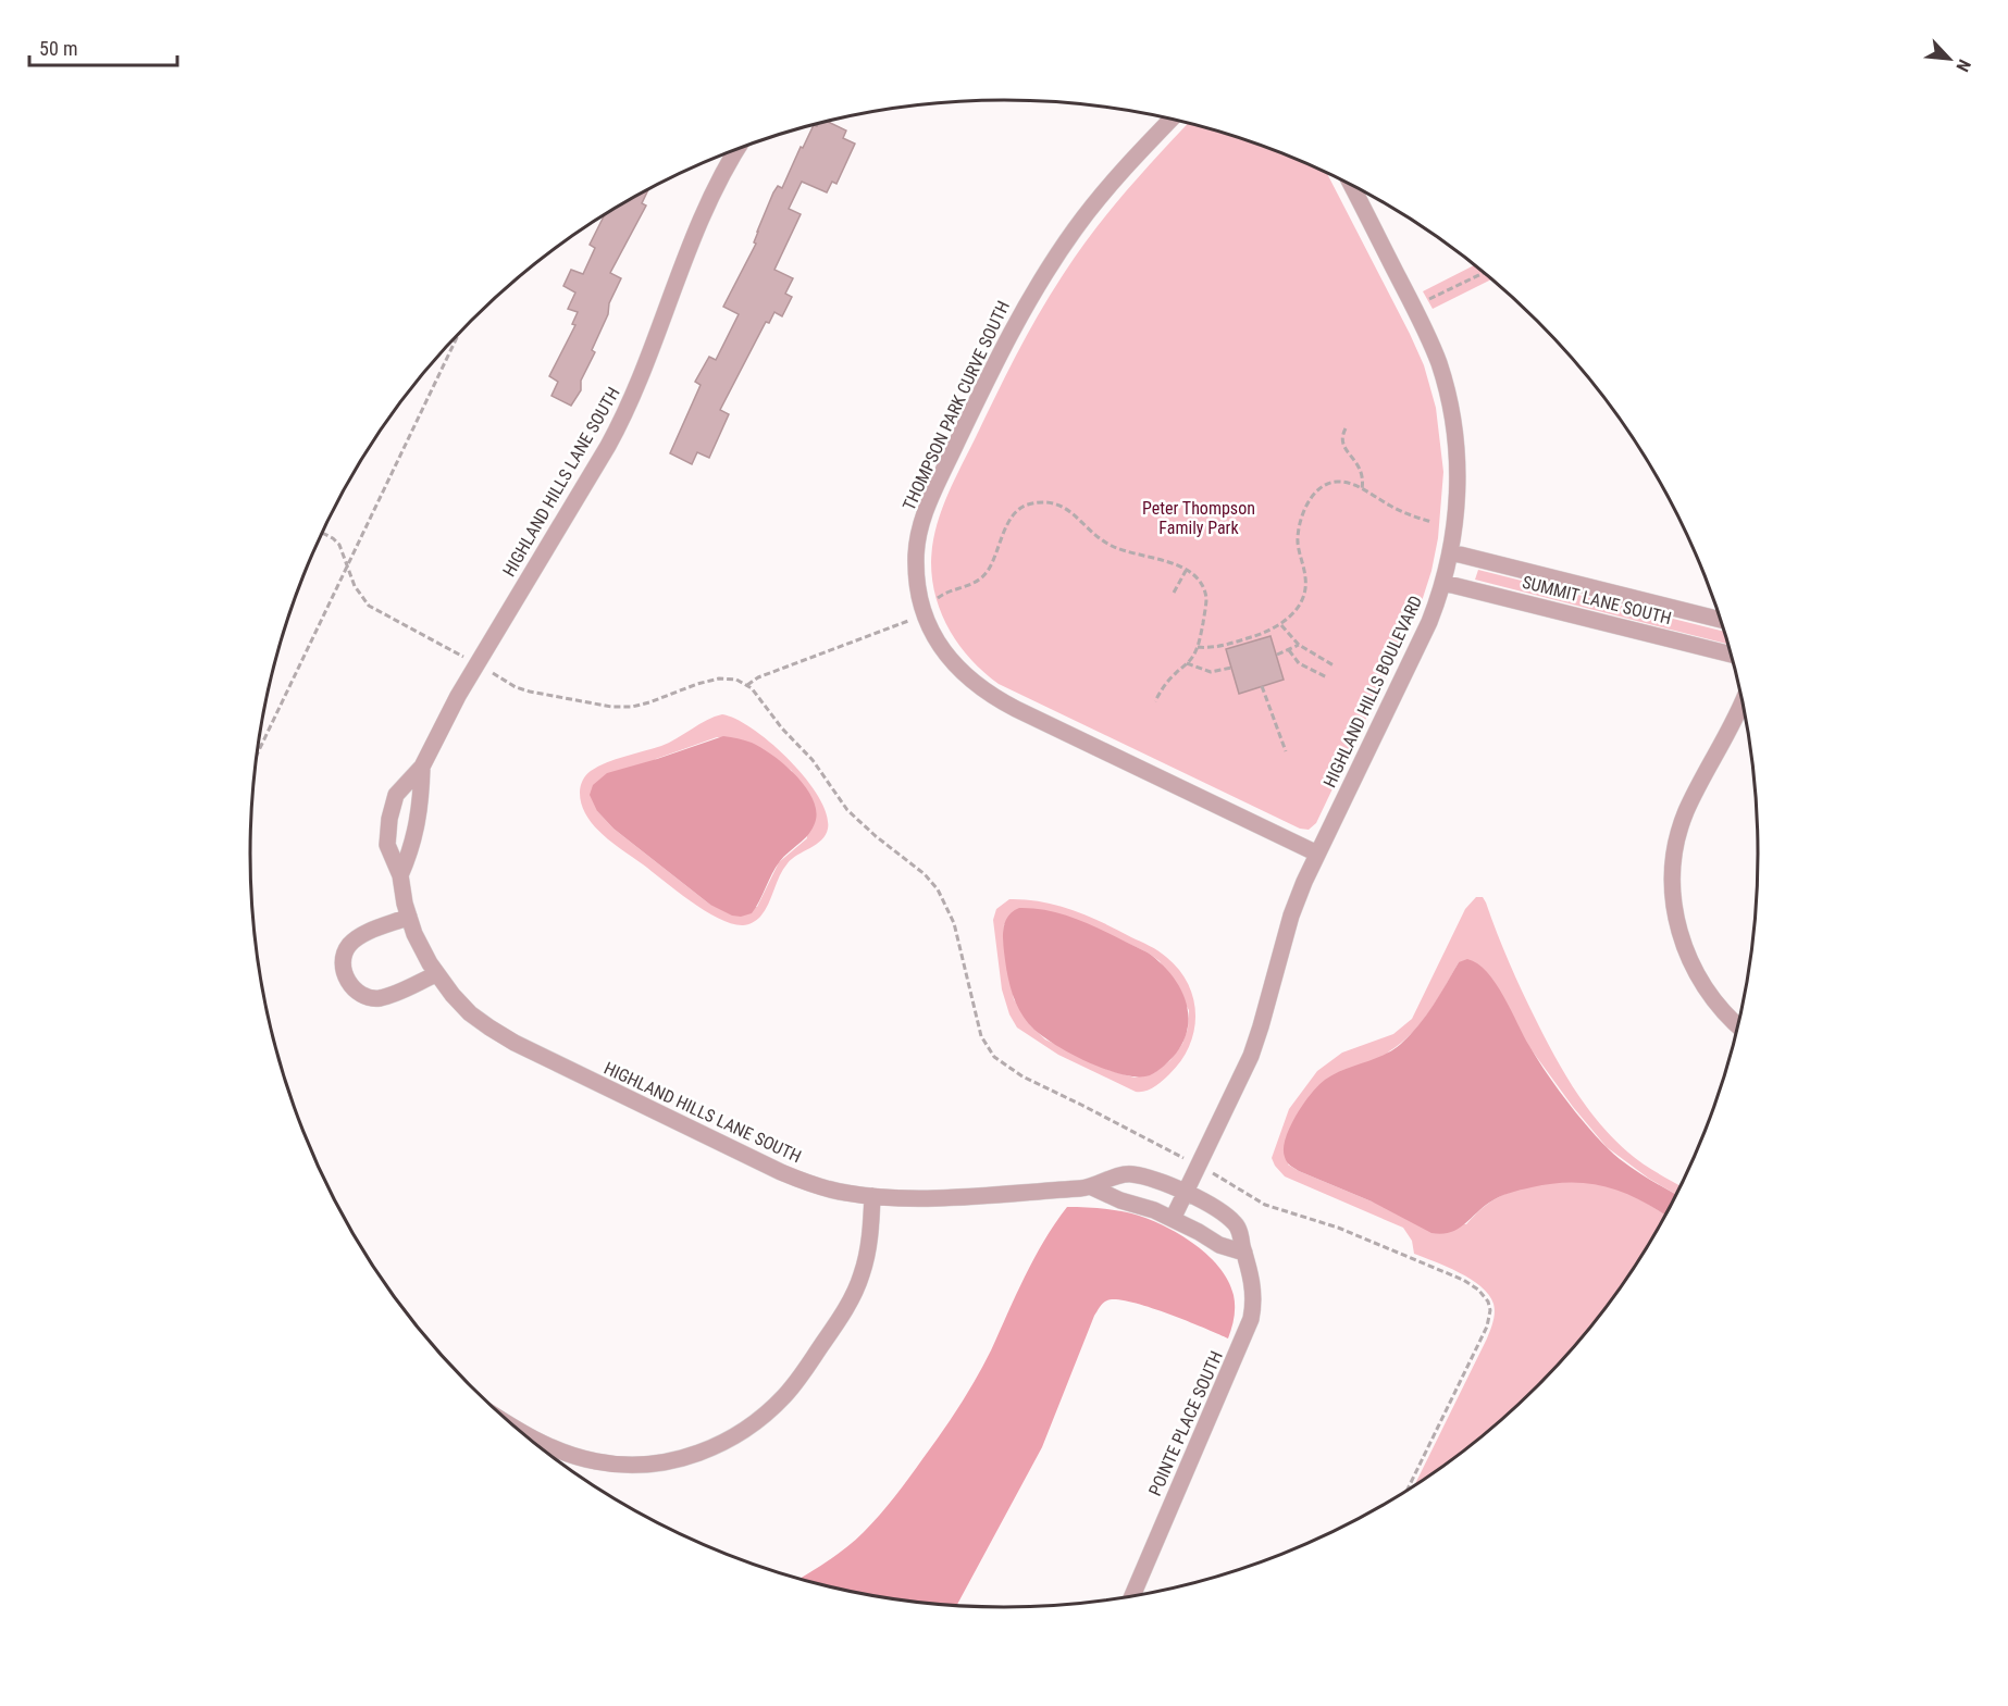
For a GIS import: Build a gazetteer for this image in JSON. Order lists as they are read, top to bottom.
{
  "streets": {
    "street": [
      "THOMPSON PARK CURVE SOUTH",
      "HIGHLAND HILLS LANE SOUTH",
      "SUMMIT LANE SOUTH",
      "HIGHLAND HILLS BOULEVARD",
      "POINTE PLACE SOUTH"
    ]
  },
  "crossings": [
    ["THOMPSON PARK CURVE SOUTH", "HIGHLAND HILLS BOULEVARD"],
    ["HIGHLAND HILLS LANE SOUTH", "HIGHLAND HILLS BOULEVARD"],
    ["HIGHLAND HILLS LANE SOUTH", "POINTE PLACE SOUTH"],
    ["SUMMIT LANE SOUTH", "HIGHLAND HILLS BOULEVARD"],
    ["HIGHLAND HILLS BOULEVARD", "POINTE PLACE SOUTH"]
  ],
  "parks": ["Peter Thompson Family Park"],
  "scale_bar": "50 m",
  "north": "bottom right"
}
